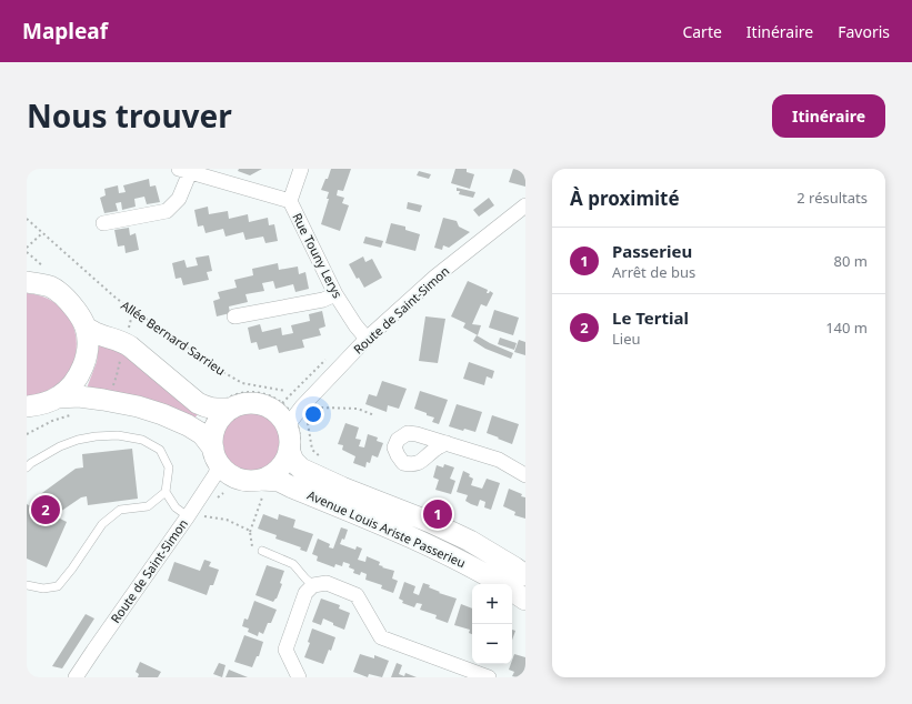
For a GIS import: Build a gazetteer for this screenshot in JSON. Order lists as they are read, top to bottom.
{
  "streets": {
    "street": ["Rue Touny Lerys", "Route de Saint-Simon", "Avenue Louis Ariste Passerieu"],
    "path": ["Allée Bernard Sarrieu"]
  },
  "crossings": [
    ["Rue Touny Lerys", "Route de Saint-Simon"],
    ["Route de Saint-Simon", "Avenue Louis Ariste Passerieu"]
  ],
  "page": {
    "header": "Mapleaf",
    "nav": ["Carte", "Itinéraire", "Favoris"],
    "title": "Nous trouver",
    "buttons": "Itinéraire",
    "heading": ["À proximité", "2 résultats"],
    "list": [
      {
        "mark": "1",
        "name": "Passerieu",
        "note": "Arrêt de bus",
        "value": "80 m"
      },
      {
        "mark": "2",
        "name": "Le Tertial",
        "note": "Lieu",
        "value": "140 m"
      }
    ],
    "pins": ["2", "1"],
    "map_buttons": ["+", "−"]
  }
}
